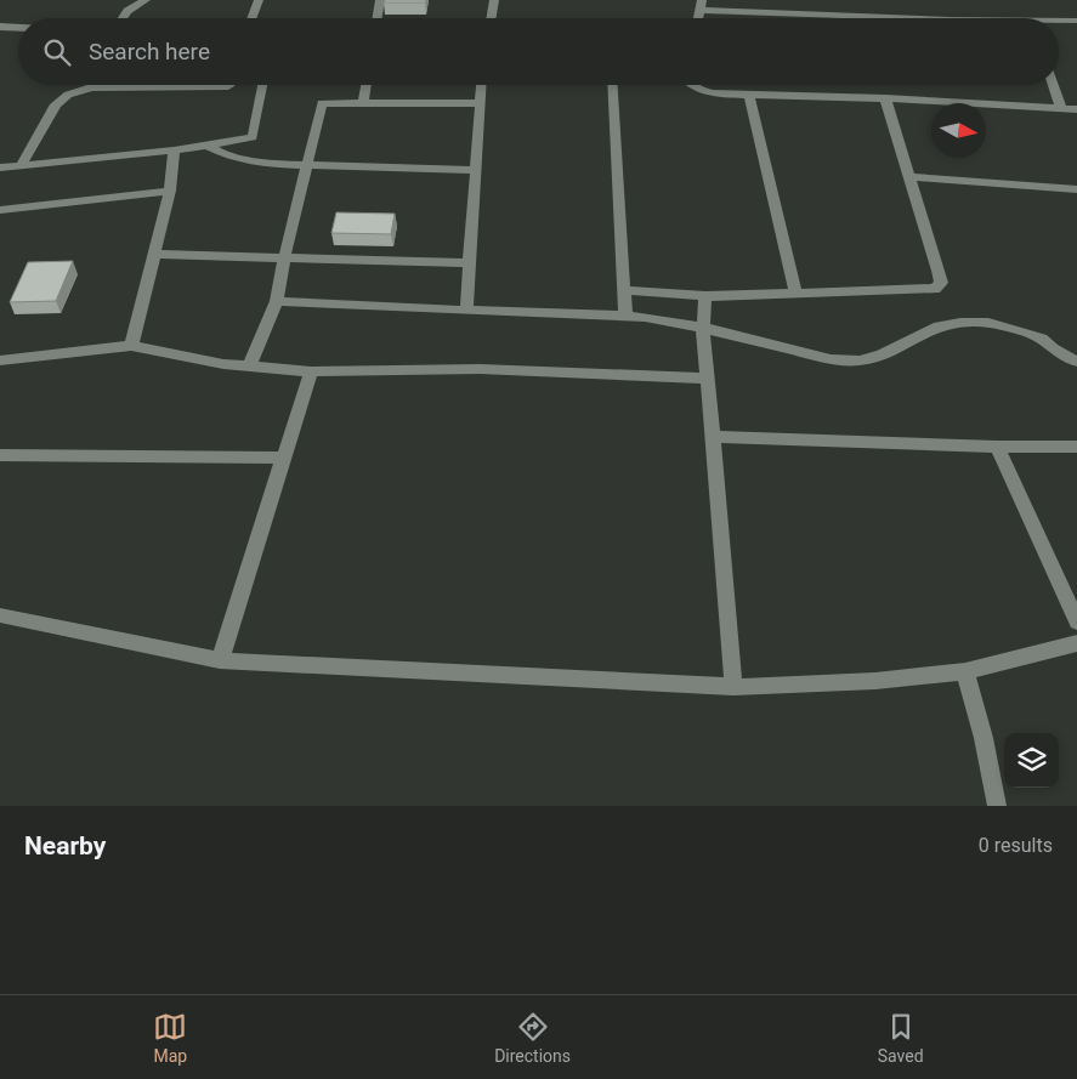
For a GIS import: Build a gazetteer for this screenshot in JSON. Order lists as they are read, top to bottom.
{
  "north": "right",
  "page": {
    "search": "Search here",
    "heading": ["Nearby", "0 results"],
    "nav": ["Map", "Directions", "Saved"]
  }
}
